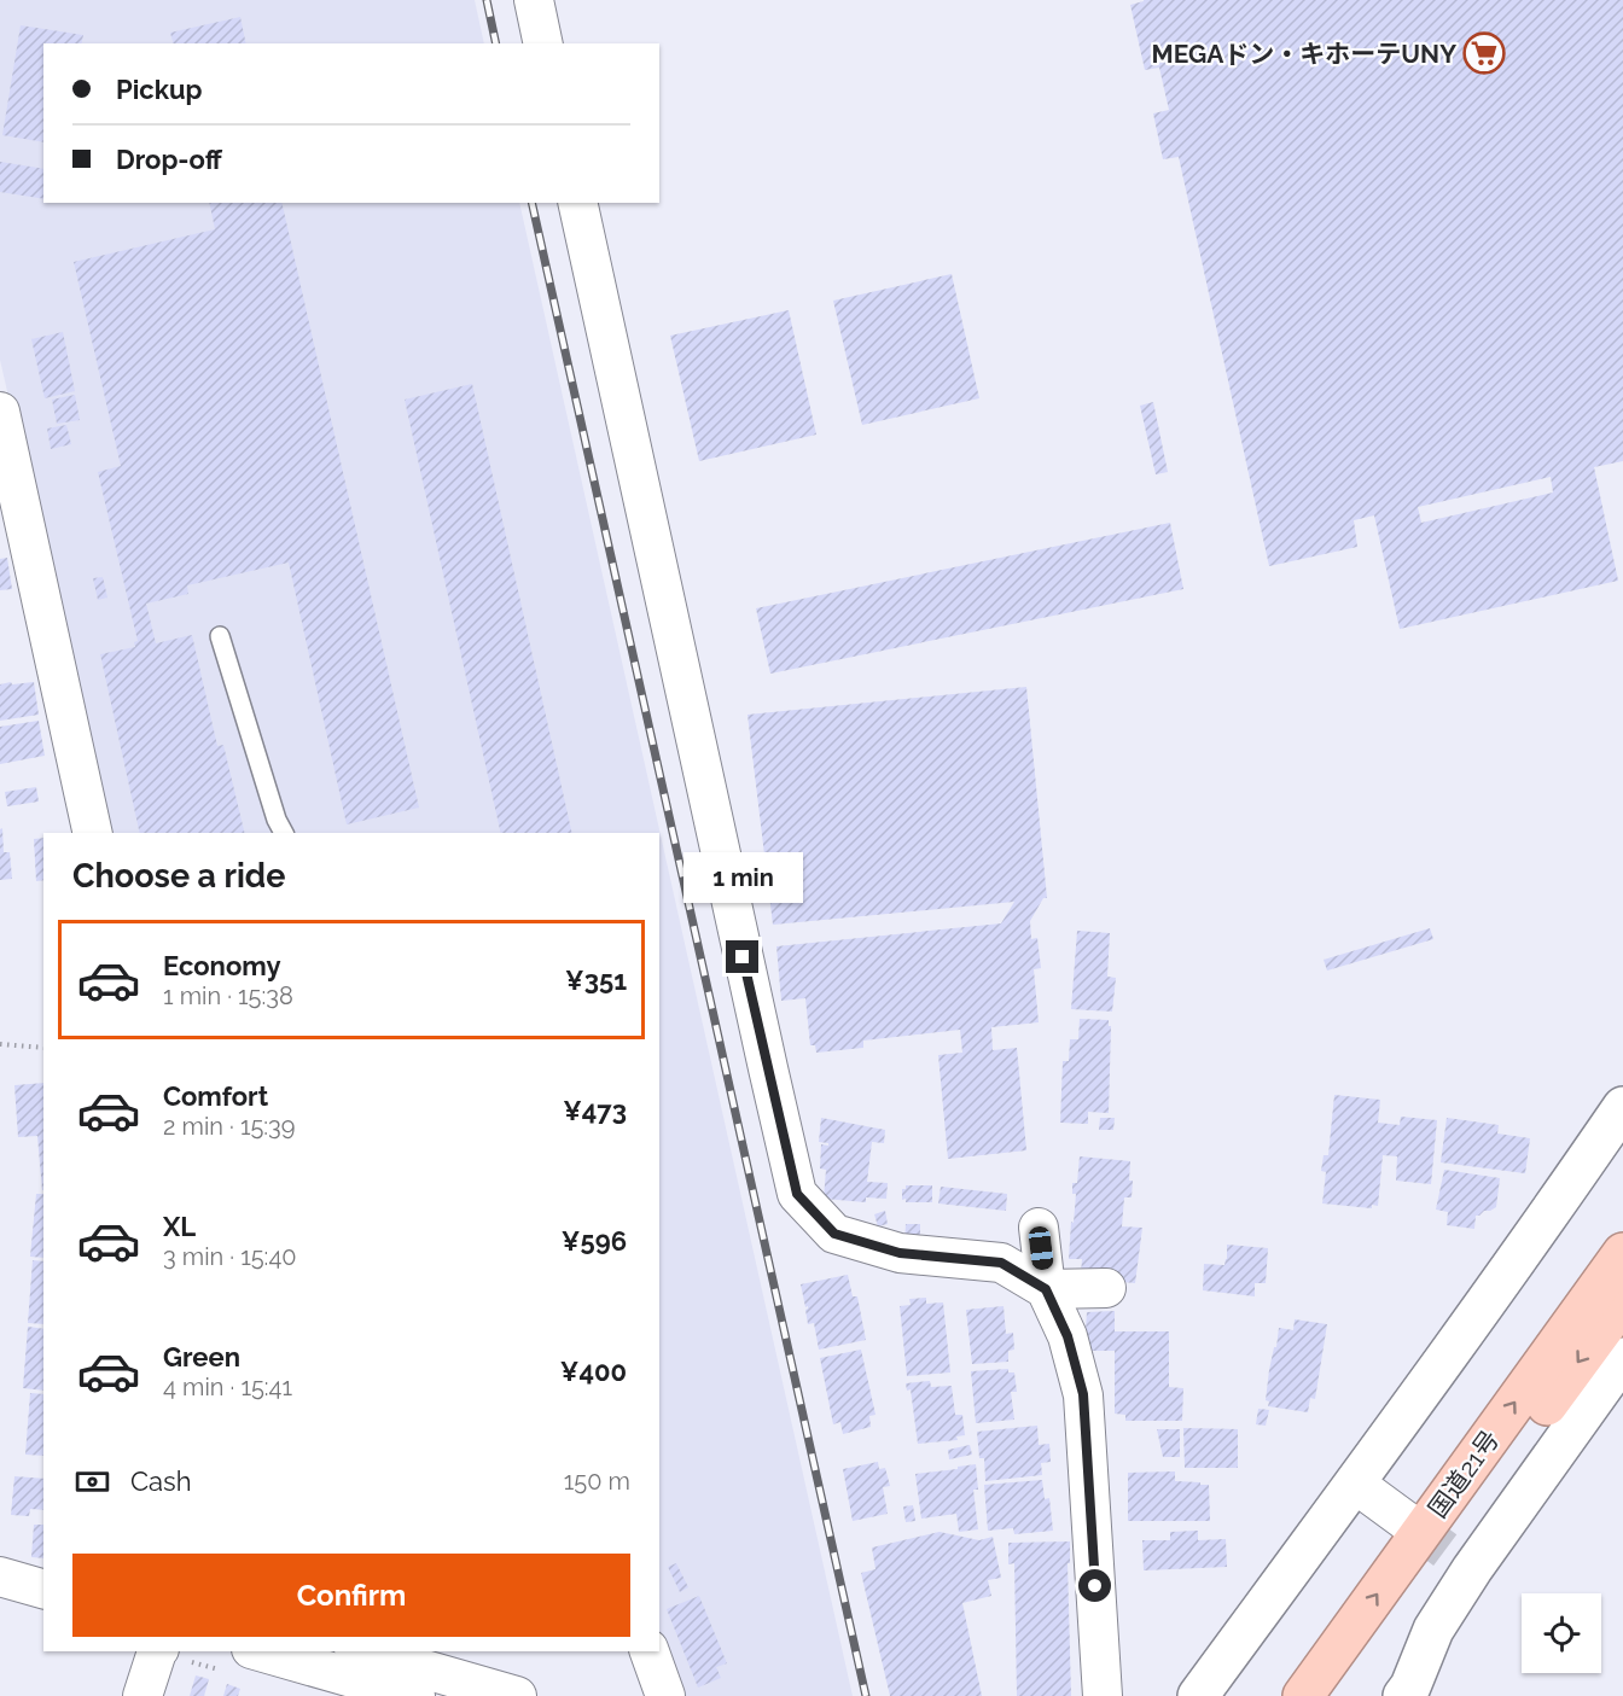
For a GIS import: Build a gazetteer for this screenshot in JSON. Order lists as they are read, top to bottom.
{
  "streets": {
    "highway": ["国道21号"]
  },
  "places": {
    "supermarket": ["MEGAドン・キホーテUNY"]
  },
  "page": {
    "banner": ["Pickup", "Drop-off"],
    "heading": "Choose a ride",
    "bubble": "1 min",
    "list": [
      {
        "name": "Economy",
        "note": "1 min · 15:38",
        "value": "¥351"
      },
      {
        "name": "Comfort",
        "note": "2 min · 15:39",
        "value": "¥473"
      },
      {
        "name": "XL",
        "note": "3 min · 15:40",
        "value": "¥596"
      },
      {
        "name": "Green",
        "note": "4 min · 15:41",
        "value": "¥400"
      }
    ],
    "pay": ["Cash", "150 m"],
    "buttons": "Confirm"
  }
}
